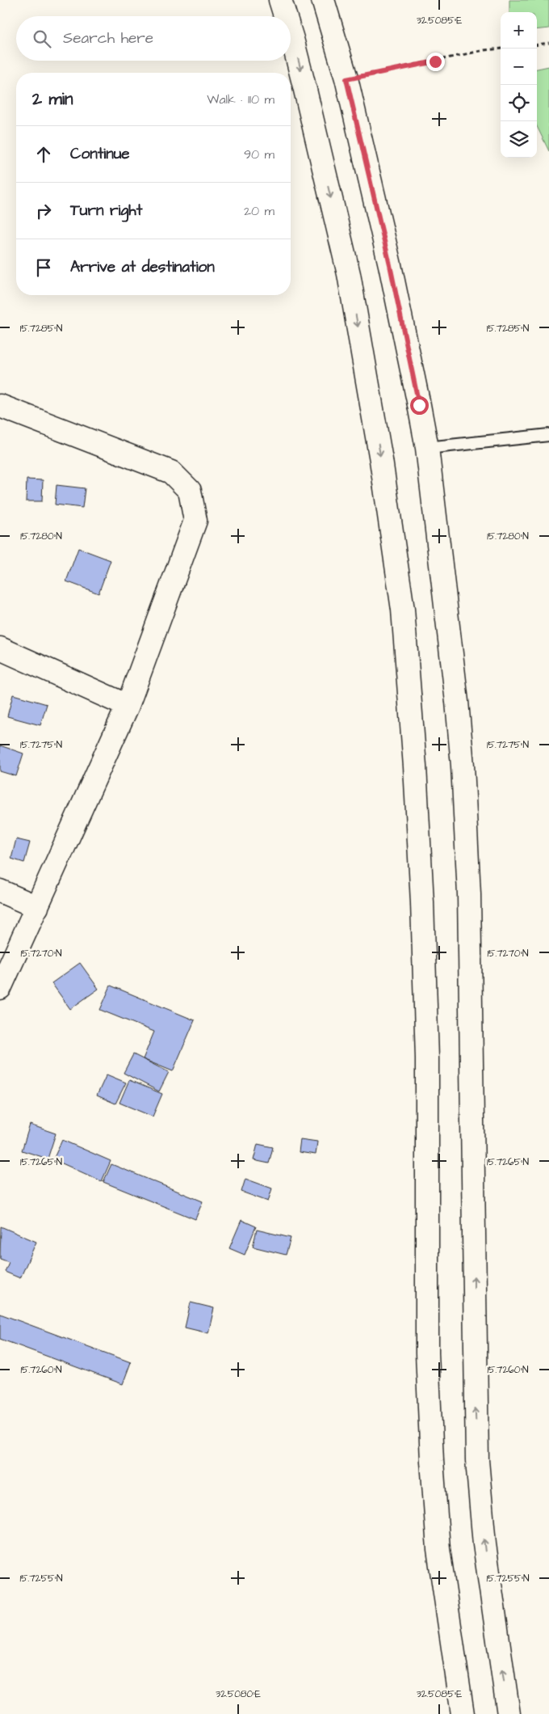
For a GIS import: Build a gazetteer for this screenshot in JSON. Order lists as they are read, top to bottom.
{
  "page": {
    "map_buttons": ["+", "−"],
    "search": "Search here",
    "heading": ["2 min", "Walk · 110 m"],
    "list": [
      ["Continue", "90 m"],
      ["Turn right", "20 m"],
      "Arrive at destination"
    ]
  },
  "coordinates": [
    "32.5085°E",
    "15.7285°N",
    "15.7280°N",
    "15.7275°N",
    "15.7270°N",
    "15.7265°N",
    "15.7260°N",
    "15.7255°N",
    "32.5080°E"
  ]
}
